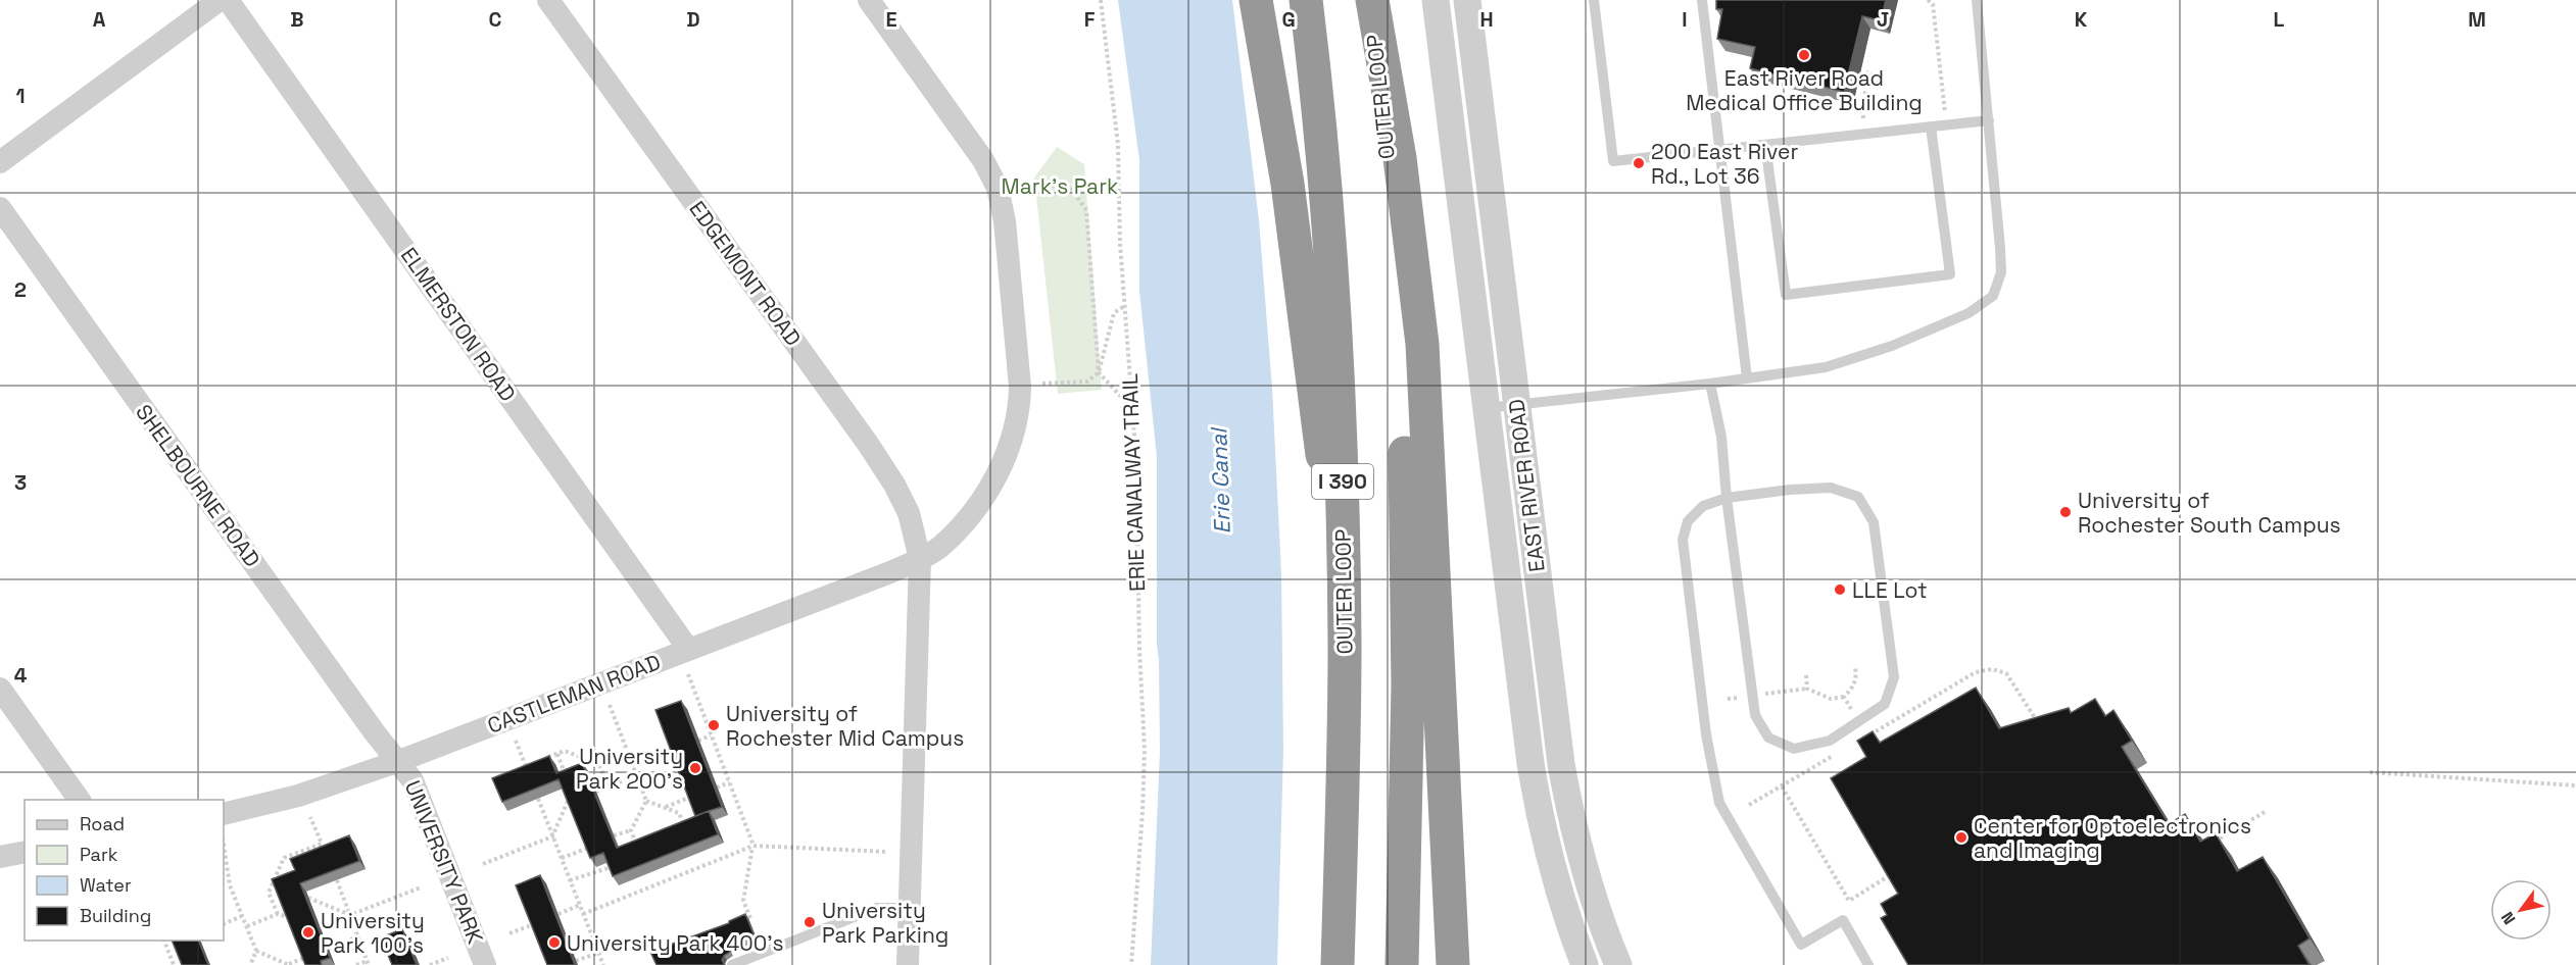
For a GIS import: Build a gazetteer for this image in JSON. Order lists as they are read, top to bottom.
{
  "streets": {
    "highway": ["OUTER LOOP", "I 390"],
    "street": [
      "EDGEMONT ROAD",
      "ELMERSTON ROAD",
      "SHELBOURNE ROAD",
      "EAST RIVER ROAD",
      "CASTLEMAN ROAD",
      "UNIVERSITY PARK"
    ],
    "path": ["ERIE CANALWAY TRAIL"]
  },
  "crossings": [
    ["EDGEMONT ROAD", "CASTLEMAN ROAD"],
    ["ELMERSTON ROAD", "CASTLEMAN ROAD"],
    ["SHELBOURNE ROAD", "CASTLEMAN ROAD"],
    ["SHELBOURNE ROAD", "UNIVERSITY PARK"],
    ["CASTLEMAN ROAD", "UNIVERSITY PARK"]
  ],
  "water": ["Erie Canal"],
  "parks": ["Mark's Park"],
  "places": [
    "East River Road Medical Office Building",
    "200 East River Rd., Lot 36",
    "University of Rochester South Campus",
    "LLE Lot",
    "University of Rochester Mid Campus",
    "University Park 200's",
    "Center for Optoelectronics and Imaging",
    "University Park Parking",
    "University Park 100's",
    "University Park 400's"
  ],
  "legend": [
    "Road",
    "Park",
    "Water",
    "Building"
  ],
  "north": "bottom left",
  "grid": {
    "columns": [
      "A",
      "B",
      "C",
      "D",
      "E",
      "F",
      "G",
      "H",
      "I",
      "J",
      "K",
      "L",
      "M"
    ],
    "rows": [
      "1",
      "2",
      "3",
      "4"
    ]
  }
}
